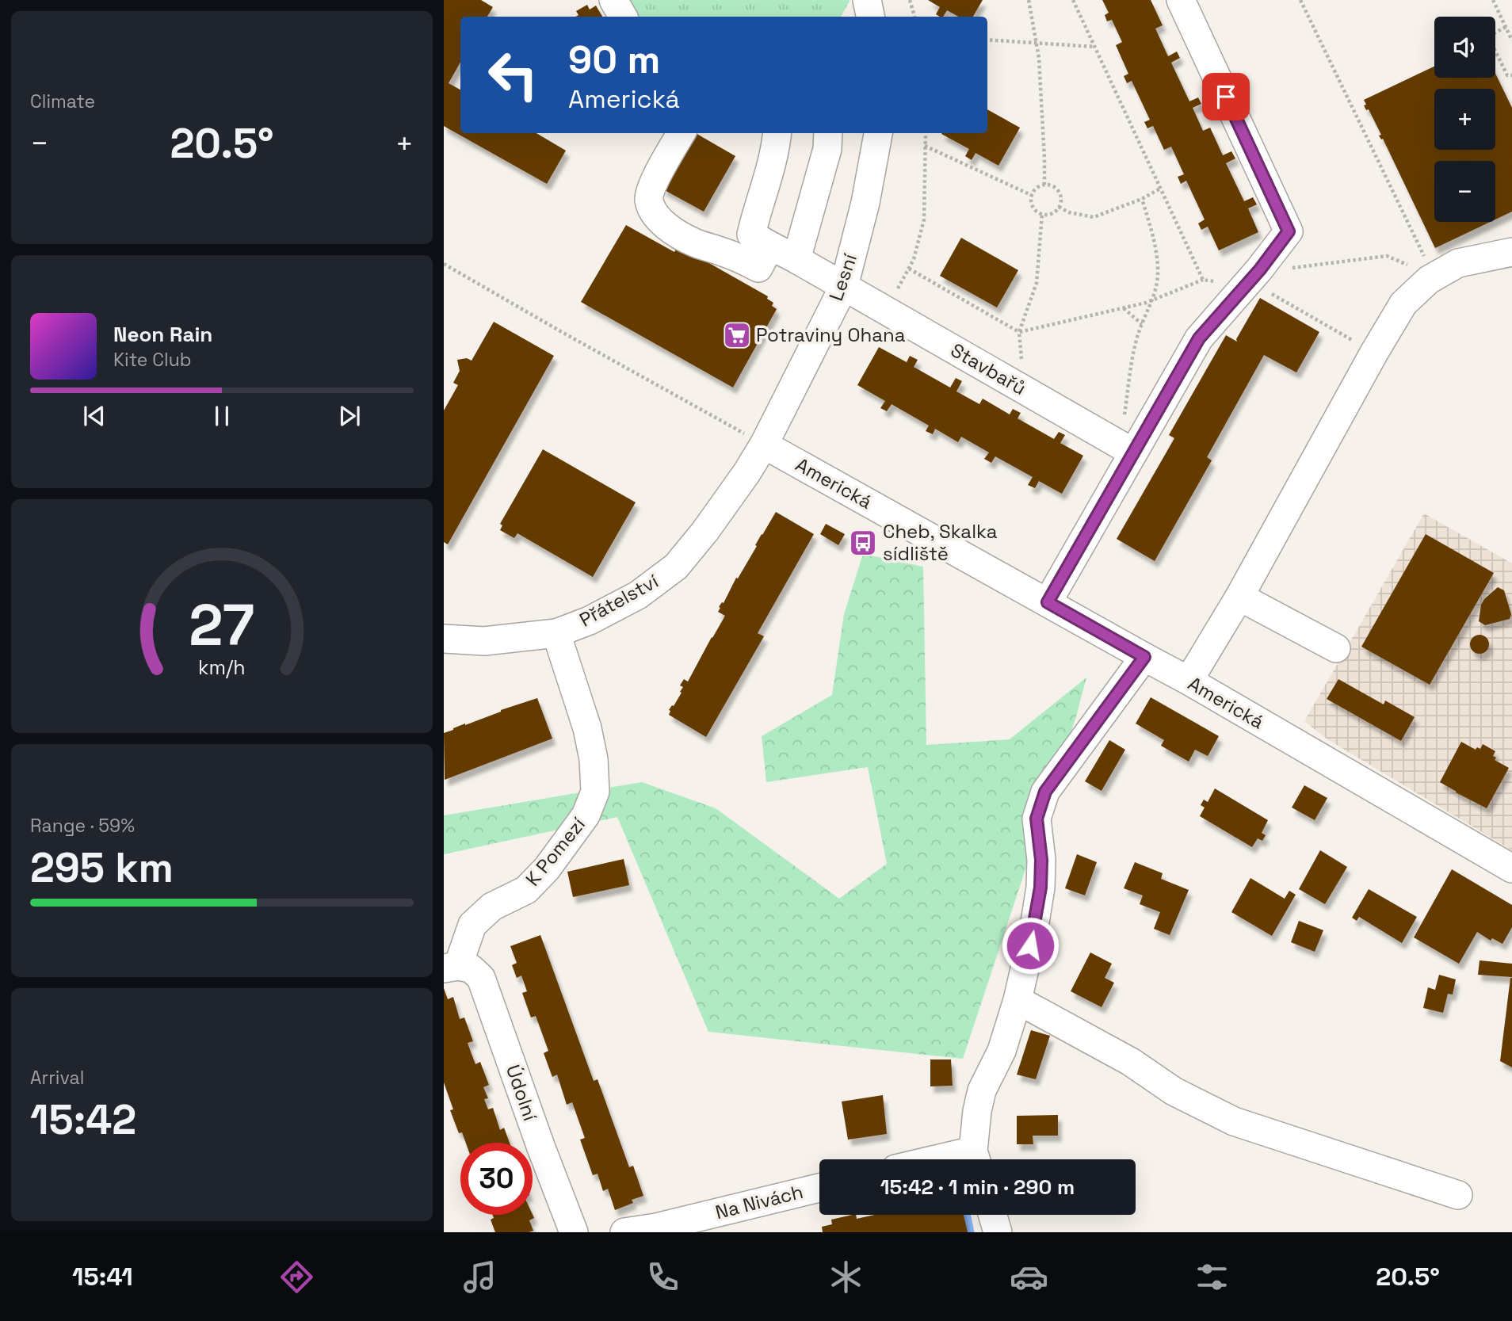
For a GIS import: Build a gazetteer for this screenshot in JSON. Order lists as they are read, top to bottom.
{
  "streets": {
    "street": [
      "Lesní",
      "Stavbařů",
      "Americká",
      "Přátelství",
      "K Pomezí",
      "Údolní",
      "Na Nivách"
    ]
  },
  "crossings": [
    ["Lesní", "Stavbařů"],
    ["Lesní", "Americká"],
    ["Lesní", "Přátelství"],
    ["Americká", "Přátelství"],
    ["Přátelství", "K Pomezí"],
    ["K Pomezí", "Údolní"]
  ],
  "places": {
    "supermarket": ["Potraviny Ohana"],
    "bus stop": ["Cheb, Skalka sídliště"]
  },
  "page": {
    "tile": [
      "Climate",
      ["Range · 59%", "295 km"],
      ["Arrival", "15:42"]
    ],
    "map_buttons": ["+", "−"],
    "turn": ["90 m", "Americká"],
    "heat": ["−", "20.5°", "+"],
    "song": ["Neon Rain", "Kite Club"],
    "limit": "30",
    "trip": "15:42 · 1 min · 290 m",
    "tabs": ["15:41", "20.5°"],
    "gauge": ["27", "km/h"]
  }
}
